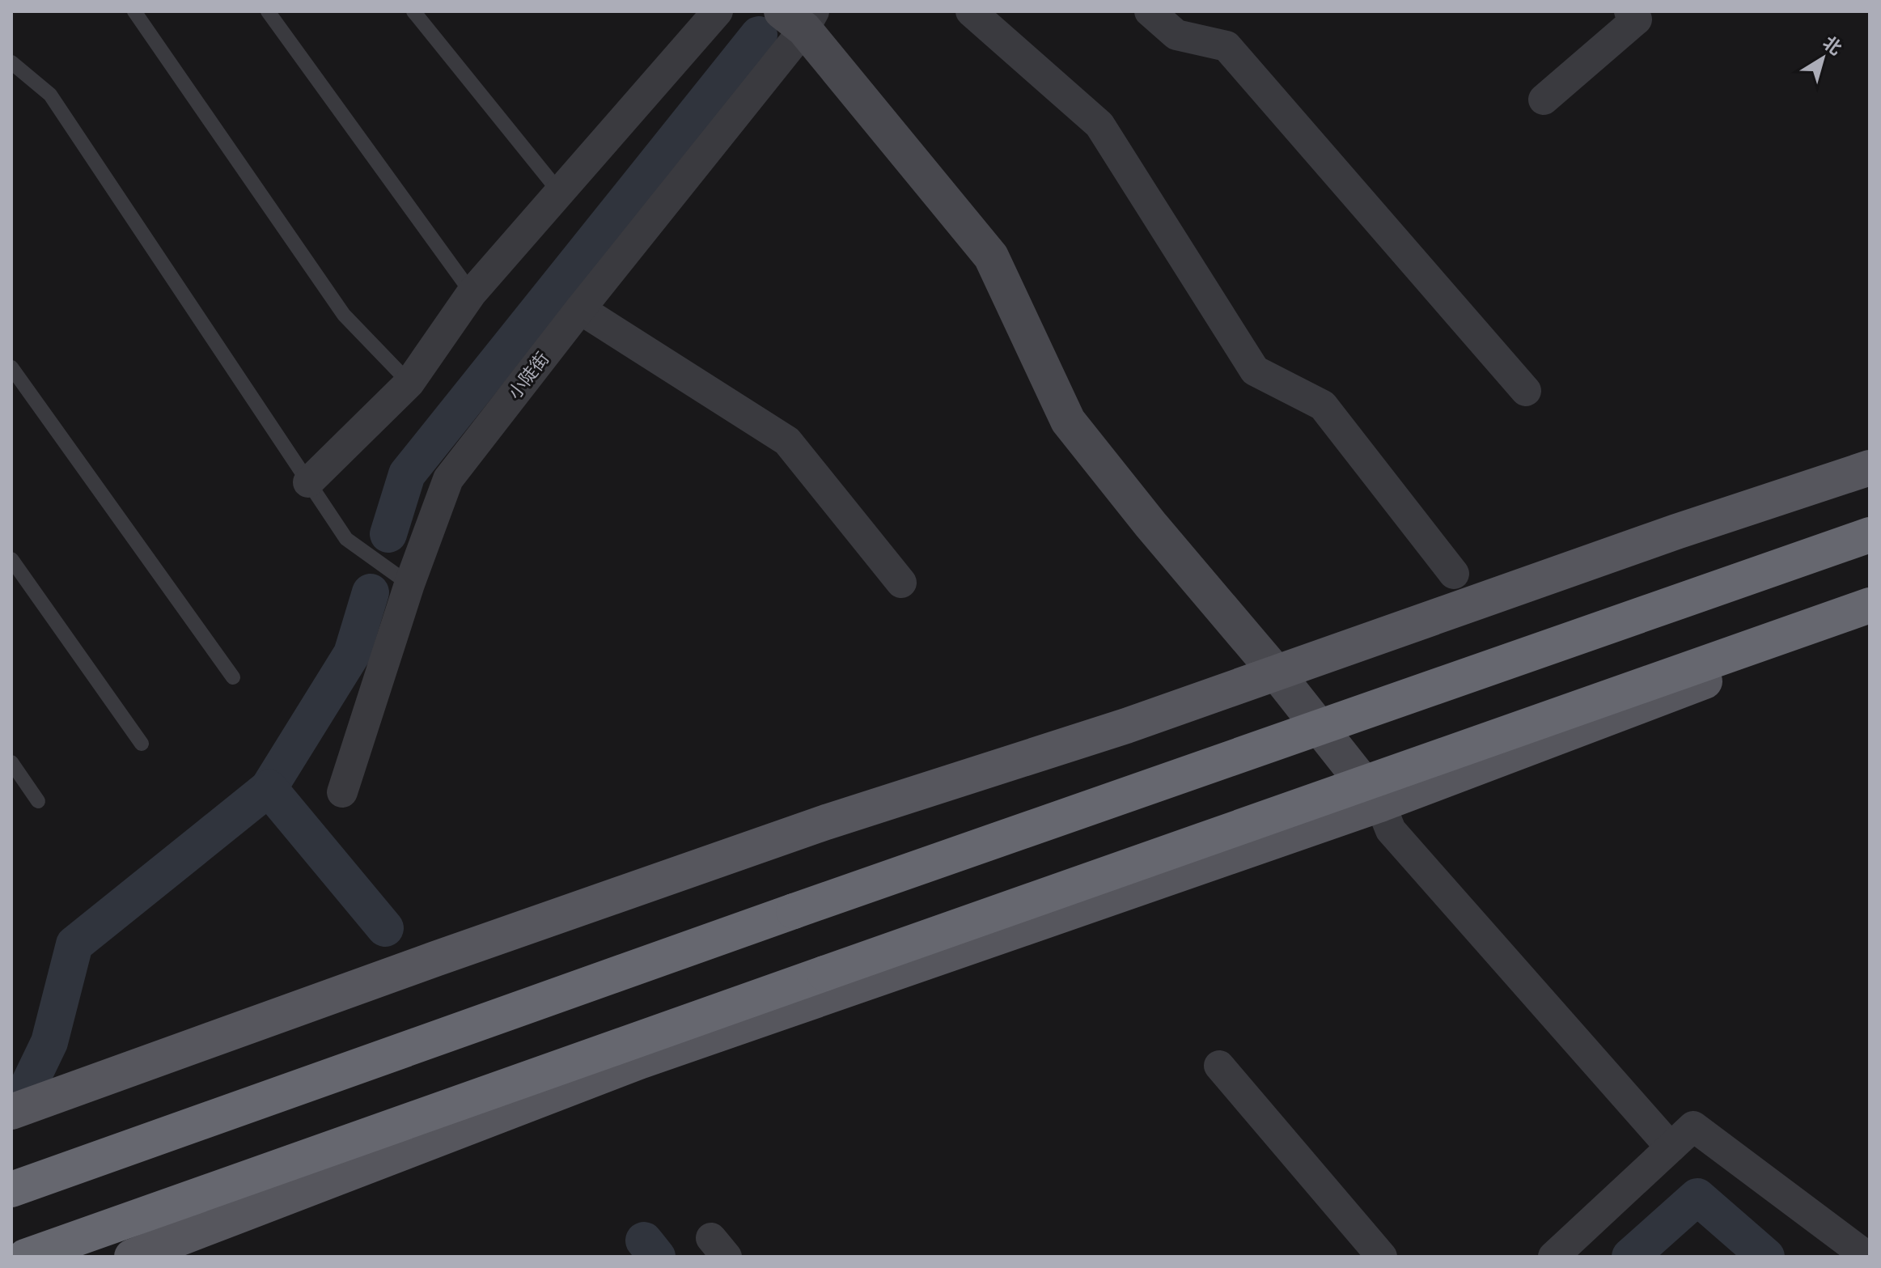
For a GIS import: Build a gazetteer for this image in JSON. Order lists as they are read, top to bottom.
{
  "streets": {
    "street": ["小陡街"]
  },
  "north": "top right"
}
